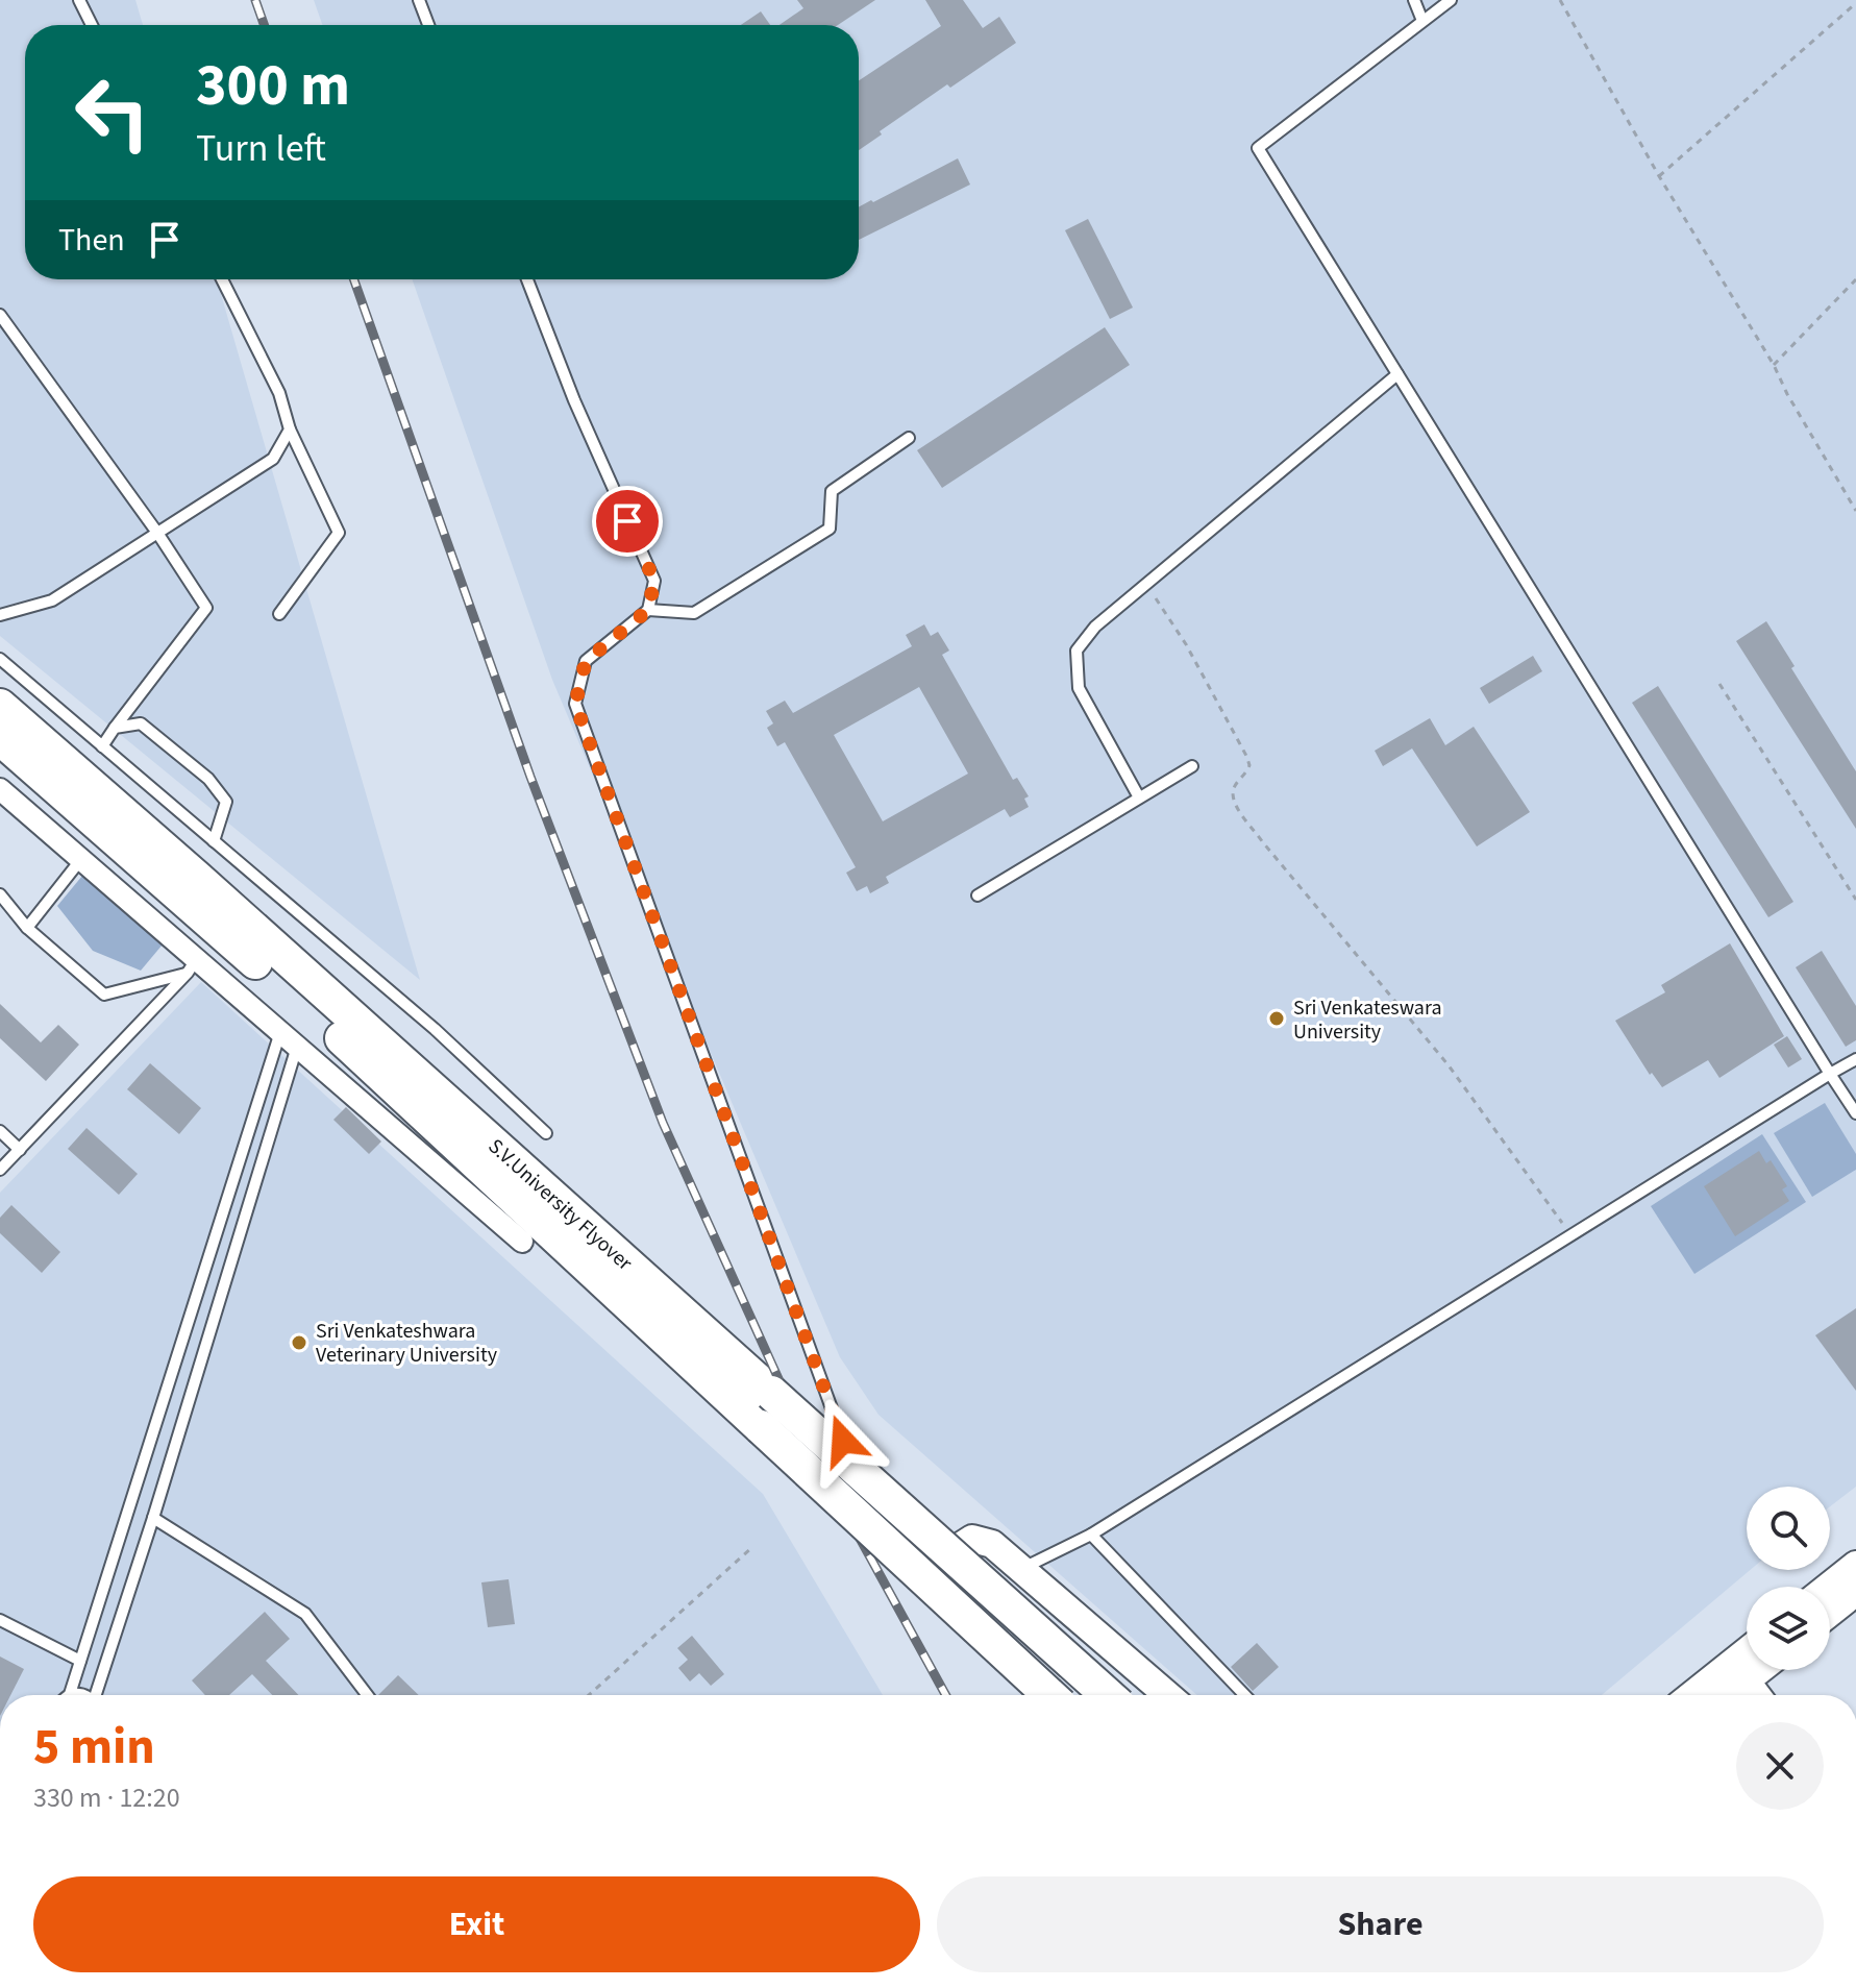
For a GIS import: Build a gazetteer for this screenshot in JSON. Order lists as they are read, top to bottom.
{
  "streets": {
    "main road": ["S.V.University Flyover"]
  },
  "places": ["Sri Venkateswara University", "Sri Venkateshwara Veterinary University"],
  "page": {
    "turn": ["300 m", "Turn left"],
    "then": "Then",
    "heading": ["5 min", "330 m · 12:20"],
    "buttons": ["Exit", "Share"]
  }
}
